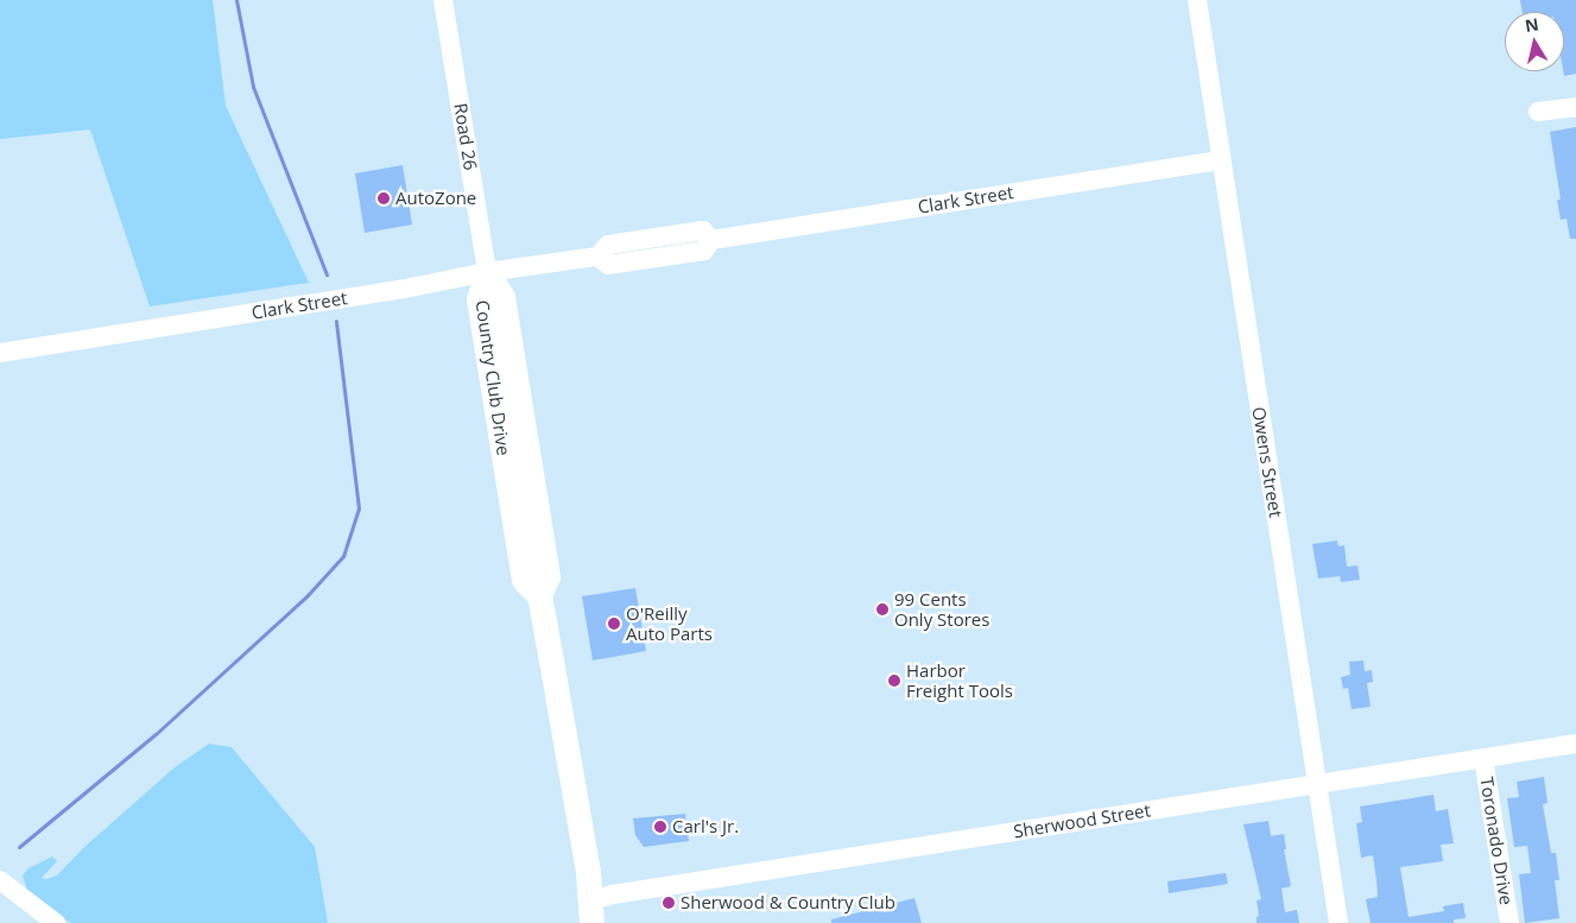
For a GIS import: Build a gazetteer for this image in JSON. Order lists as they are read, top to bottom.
{
  "streets": {
    "main road": ["Country Club Drive"],
    "street": [
      "Road 26",
      "Clark Street",
      "Owens Street",
      "Sherwood Street",
      "Toronado Drive"
    ]
  },
  "crossings": [
    ["Road 26", "Clark Street"],
    ["Road 26", "Country Club Drive"],
    ["Clark Street", "Country Club Drive"],
    ["Clark Street", "Owens Street"],
    ["Country Club Drive", "Sherwood Street"],
    ["Owens Street", "Sherwood Street"],
    ["Sherwood Street", "Toronado Drive"]
  ],
  "places": [
    "AutoZone",
    "99 Cents Only Stores",
    "O'Reilly Auto Parts",
    "Harbor Freight Tools",
    "Carl's Jr.",
    "Sherwood & Country Club"
  ],
  "north": "top"
}
